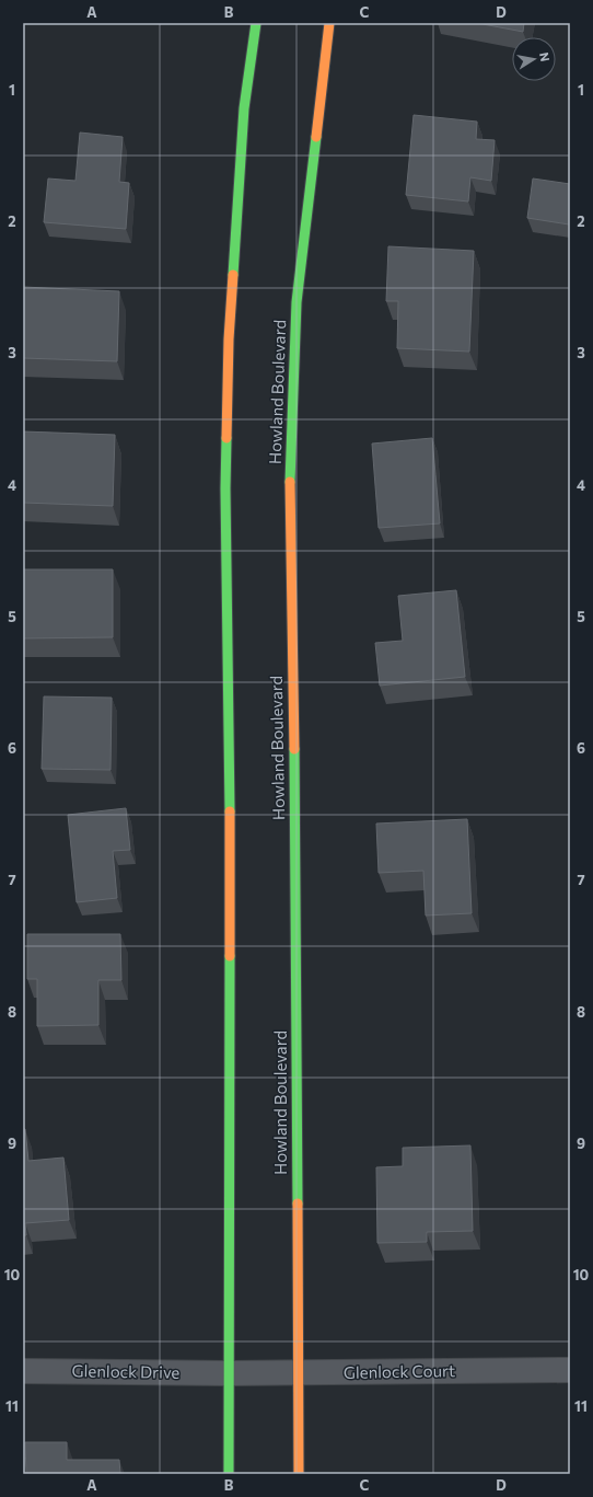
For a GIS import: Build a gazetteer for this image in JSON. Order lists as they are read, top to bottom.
{
  "streets": {
    "main road": ["Howland Boulevard"],
    "street": ["Glenlock Drive", "Glenlock Court"]
  },
  "crossings": [
    ["Howland Boulevard", "Glenlock Court"],
    ["Glenlock Drive", "Glenlock Court"]
  ],
  "north": "right",
  "grid": {
    "columns": [
      "A",
      "B",
      "C",
      "D"
    ],
    "rows": [
      "1",
      "2",
      "3",
      "4",
      "5",
      "6",
      "7",
      "8",
      "9",
      "10",
      "11"
    ]
  }
}
